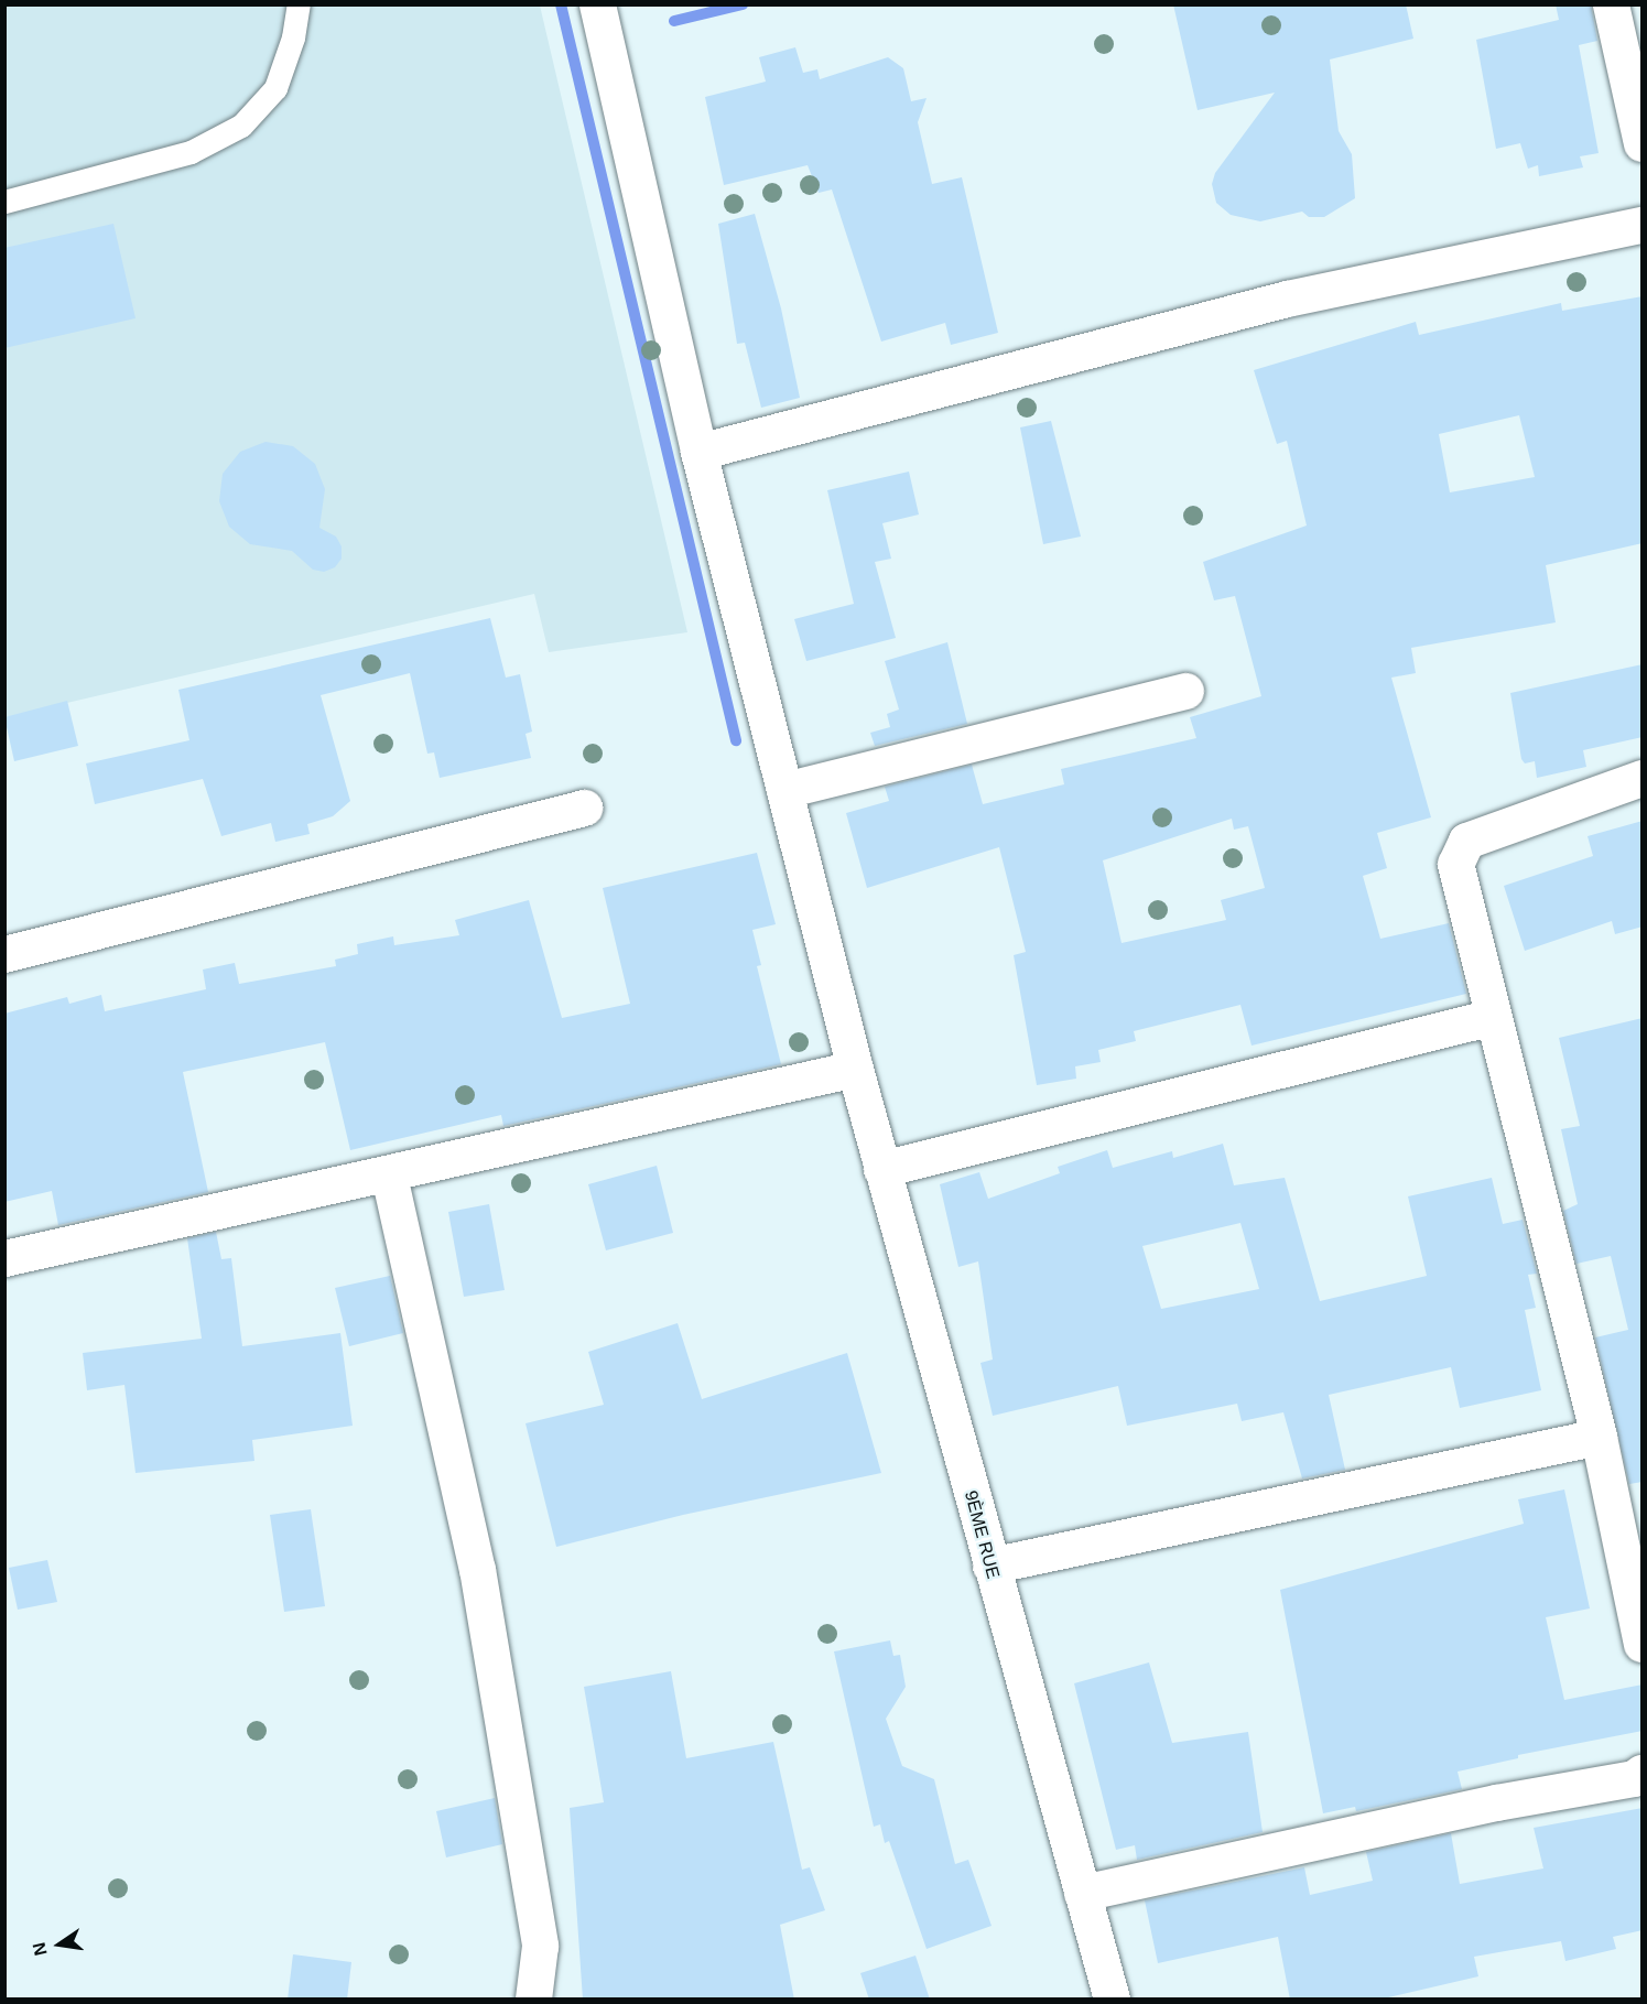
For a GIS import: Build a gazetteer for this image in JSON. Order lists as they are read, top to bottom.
{
  "streets": {
    "street": ["9ÈME RUE"]
  },
  "north": "left"
}
